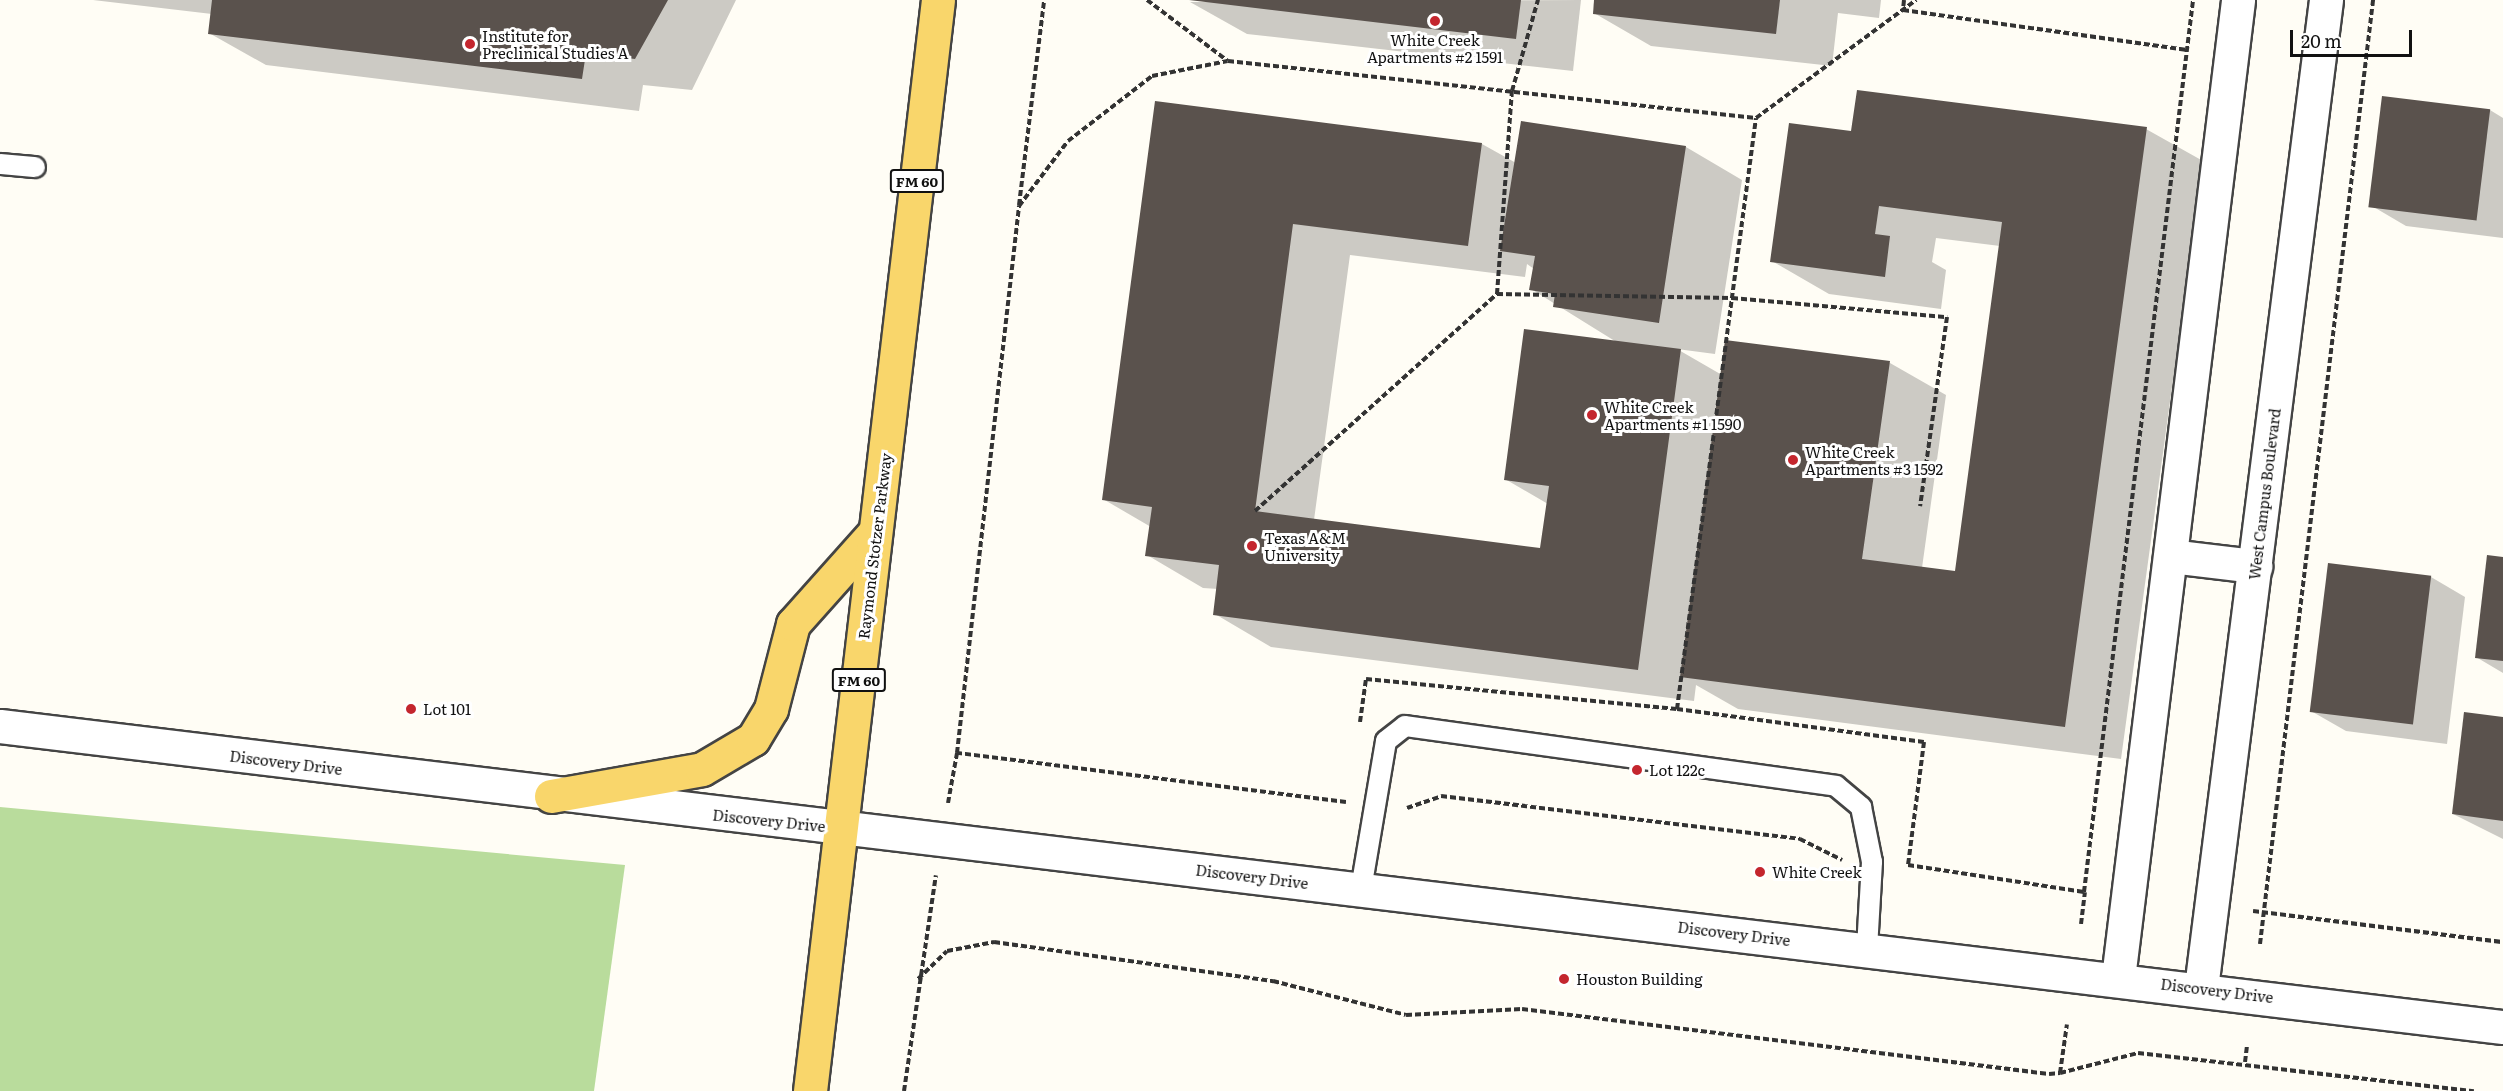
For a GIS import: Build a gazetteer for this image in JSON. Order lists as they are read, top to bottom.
{
  "streets": {
    "main road": ["FM 60", "Raymond Stotzer Parkway"],
    "street": ["West Campus Boulevard", "Discovery Drive"]
  },
  "crossings": [
    ["West Campus Boulevard", "Discovery Drive"],
    ["Raymond Stotzer Parkway", "Discovery Drive"]
  ],
  "places": [
    "White Creek Apartments #2 1591",
    "Institute for Preclinical Studies A",
    "White Creek Apartments #1 1590",
    "White Creek Apartments #3 1592",
    "Texas A&M University",
    "Lot 101",
    "Lot 122c",
    "White Creek",
    "Houston Building"
  ],
  "scale_bar": "20 m"
}
